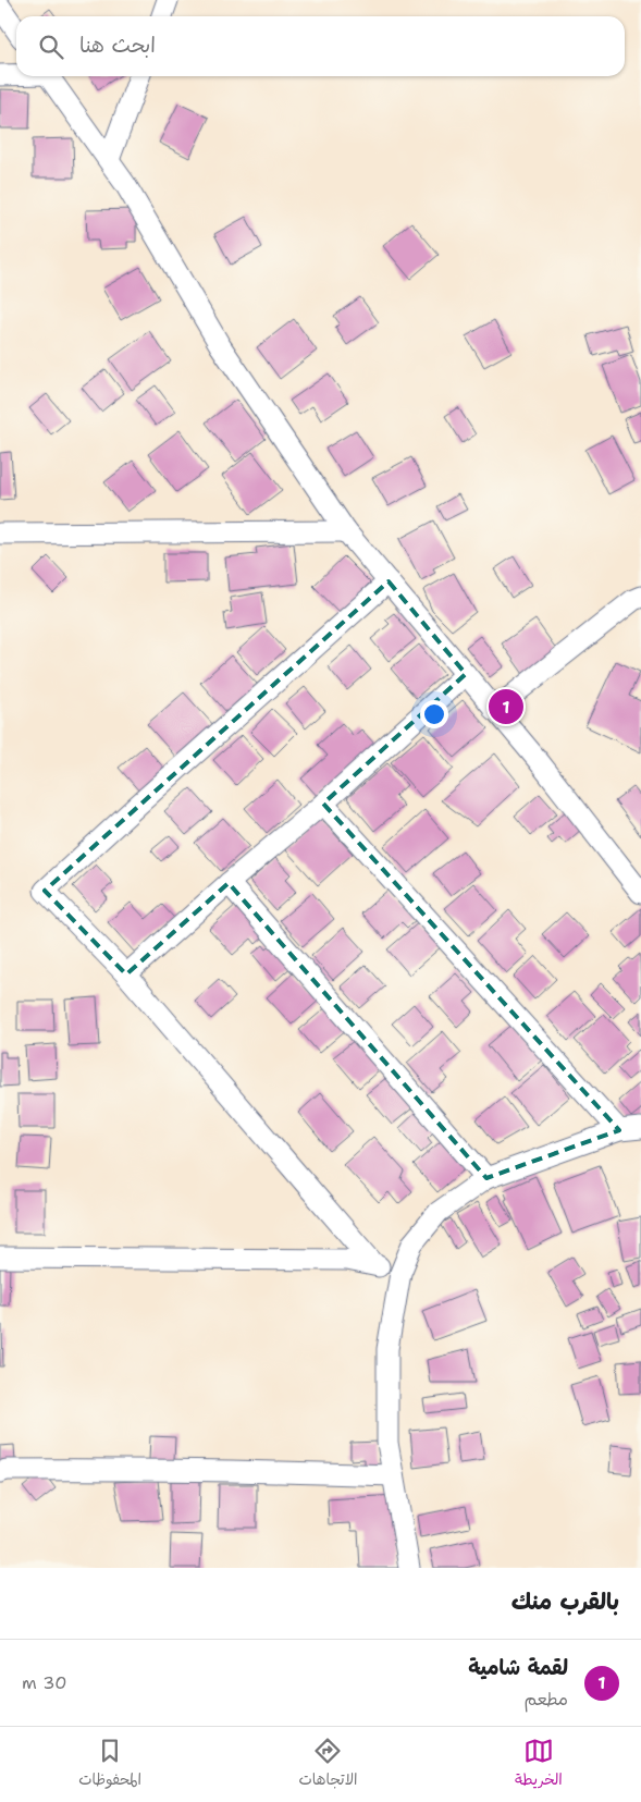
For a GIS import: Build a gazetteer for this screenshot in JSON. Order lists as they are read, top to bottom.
{
  "page": {
    "search": "ابحث هنا",
    "pins": "1",
    "heading": "بالقرب منك",
    "list": [
      {
        "mark": "1",
        "name": "لقمة شامية",
        "note": "مطعم",
        "value": "30 m"
      }
    ],
    "nav": ["الخريطة", "الاتجاهات", "المحفوظات"]
  }
}
